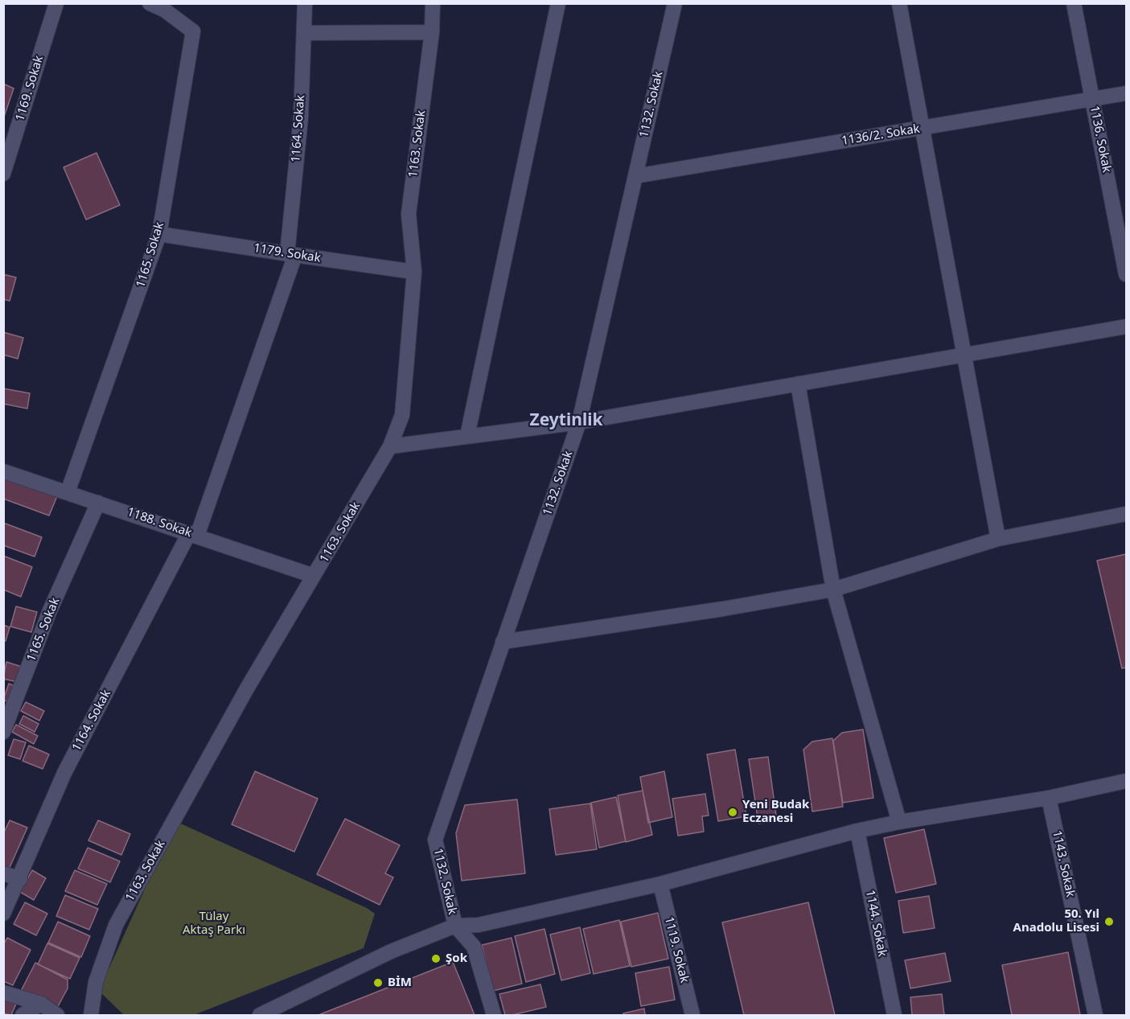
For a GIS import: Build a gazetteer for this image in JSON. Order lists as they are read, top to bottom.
{
  "streets": {
    "street": [
      "1169. Sokak",
      "1132. Sokak",
      "1164. Sokak",
      "1136/2. Sokak",
      "1136. Sokak",
      "1163. Sokak",
      "1179. Sokak",
      "1165. Sokak",
      "1188. Sokak",
      "1143. Sokak",
      "1144. Sokak",
      "1119. Sokak"
    ]
  },
  "crossings": [
    ["1132. Sokak", "1136/2. Sokak"],
    ["1164. Sokak", "1179. Sokak"],
    ["1164. Sokak", "1188. Sokak"],
    ["1136/2. Sokak", "1136. Sokak"],
    ["1163. Sokak", "1179. Sokak"],
    ["1163. Sokak", "1188. Sokak"],
    ["1179. Sokak", "1165. Sokak"],
    ["1165. Sokak", "1188. Sokak"]
  ],
  "districts": ["Zeytinlik"],
  "parks": ["Tülay Aktaş Parkı"],
  "places": [
    "Yeni Budak Eczanesi",
    "50. Yıl Anadolu Lisesi",
    "Şok",
    "BİM"
  ]
}
